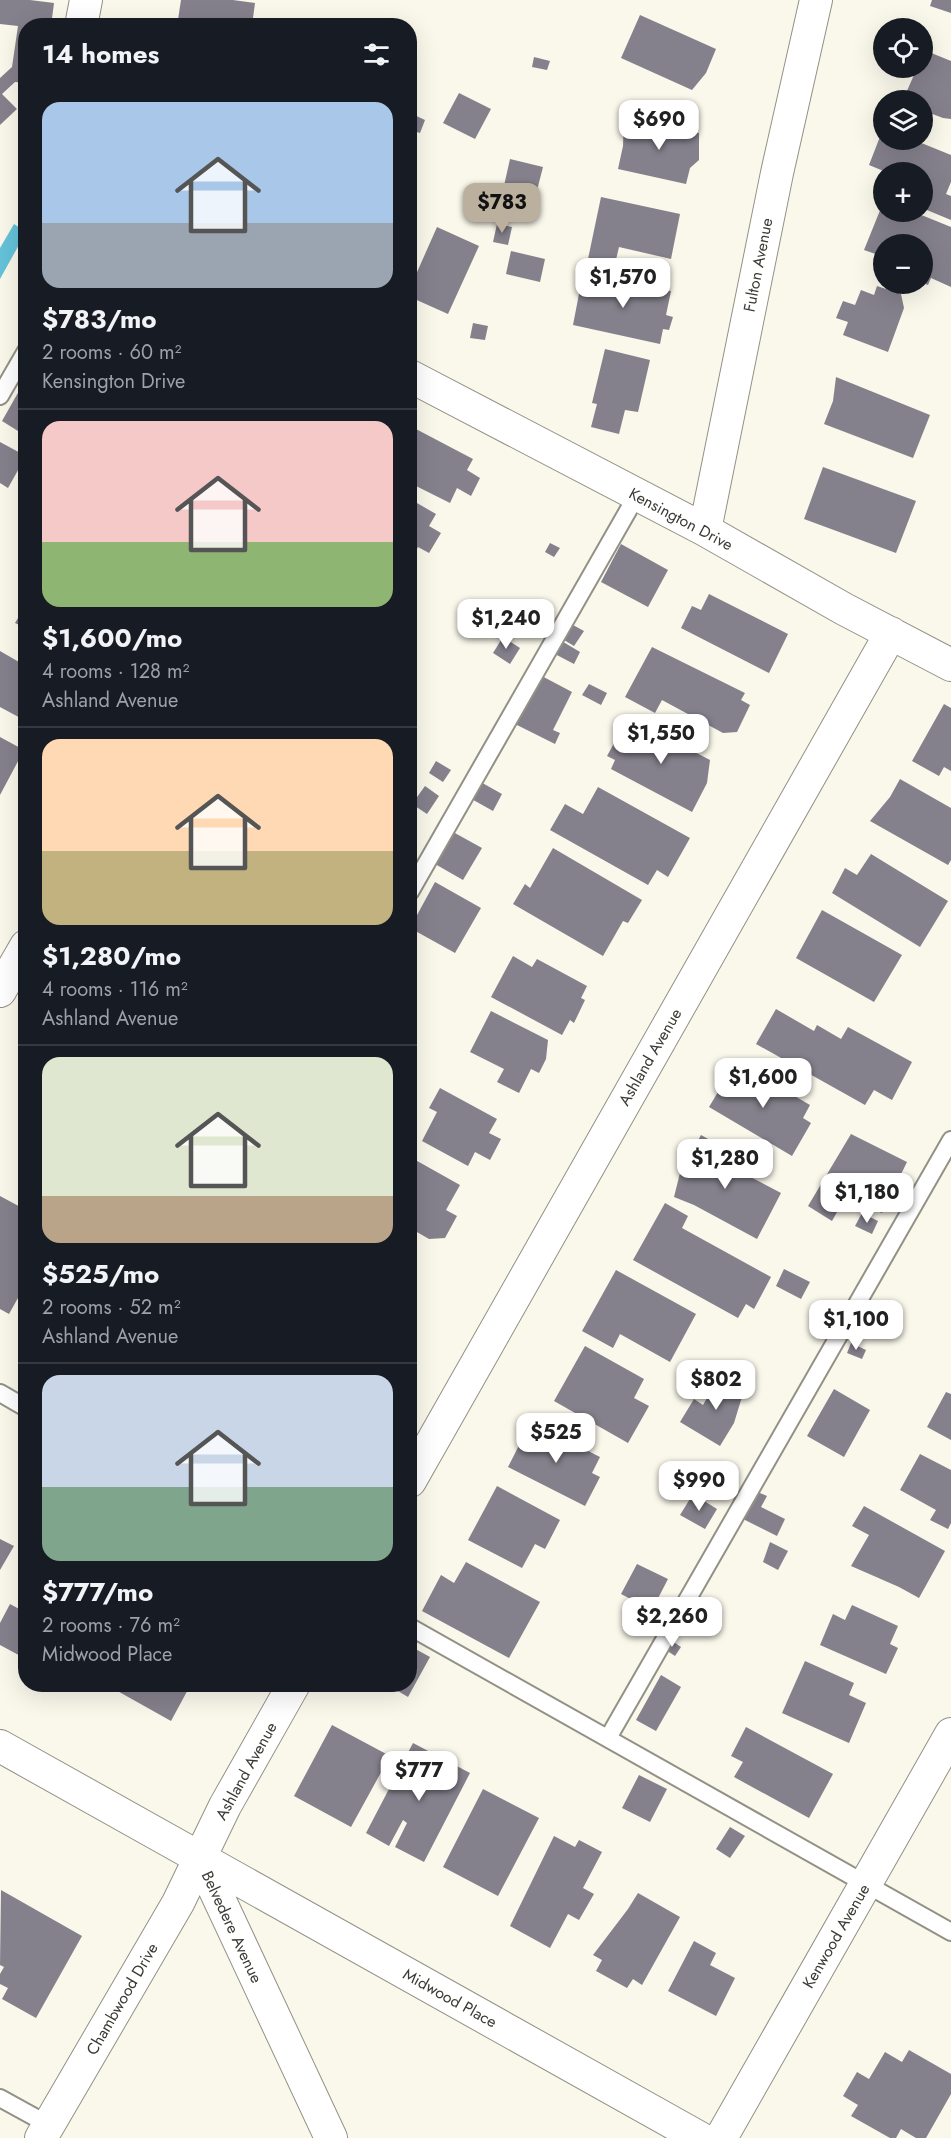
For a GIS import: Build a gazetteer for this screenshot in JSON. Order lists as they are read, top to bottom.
{
  "streets": {
    "street": [
      "Fulton Avenue",
      "Kensington Drive",
      "Ashland Avenue",
      "Belvedere Avenue",
      "Kenwood Avenue",
      "Midwood Place",
      "Chambwood Drive"
    ]
  },
  "crossings": [
    ["Fulton Avenue", "Kensington Drive"],
    ["Kensington Drive", "Ashland Avenue"],
    ["Ashland Avenue", "Belvedere Avenue"],
    ["Ashland Avenue", "Midwood Place"],
    ["Ashland Avenue", "Chambwood Drive"],
    ["Belvedere Avenue", "Midwood Place"],
    ["Belvedere Avenue", "Chambwood Drive"],
    ["Midwood Place", "Chambwood Drive"]
  ],
  "page": {
    "map_buttons": ["+", "−"],
    "heading": "14 homes",
    "list": [
      {
        "name": "$783/mo",
        "note": "2 rooms · 60 m² · Kensington Drive"
      },
      {
        "name": "$1,600/mo",
        "note": "4 rooms · 128 m² · Ashland Avenue"
      },
      {
        "name": "$1,280/mo",
        "note": "4 rooms · 116 m² · Ashland Avenue"
      },
      {
        "name": "$525/mo",
        "note": "2 rooms · 52 m² · Ashland Avenue"
      },
      {
        "name": "$777/mo",
        "note": "2 rooms · 76 m² · Midwood Place"
      }
    ],
    "price": [
      "$690",
      "$783",
      "$1,570",
      "$1,240",
      "$1,550",
      "$1,600",
      "$1,280",
      "$1,180",
      "$1,100",
      "$802",
      "$525",
      "$990",
      "$2,260",
      "$777"
    ]
  }
}
